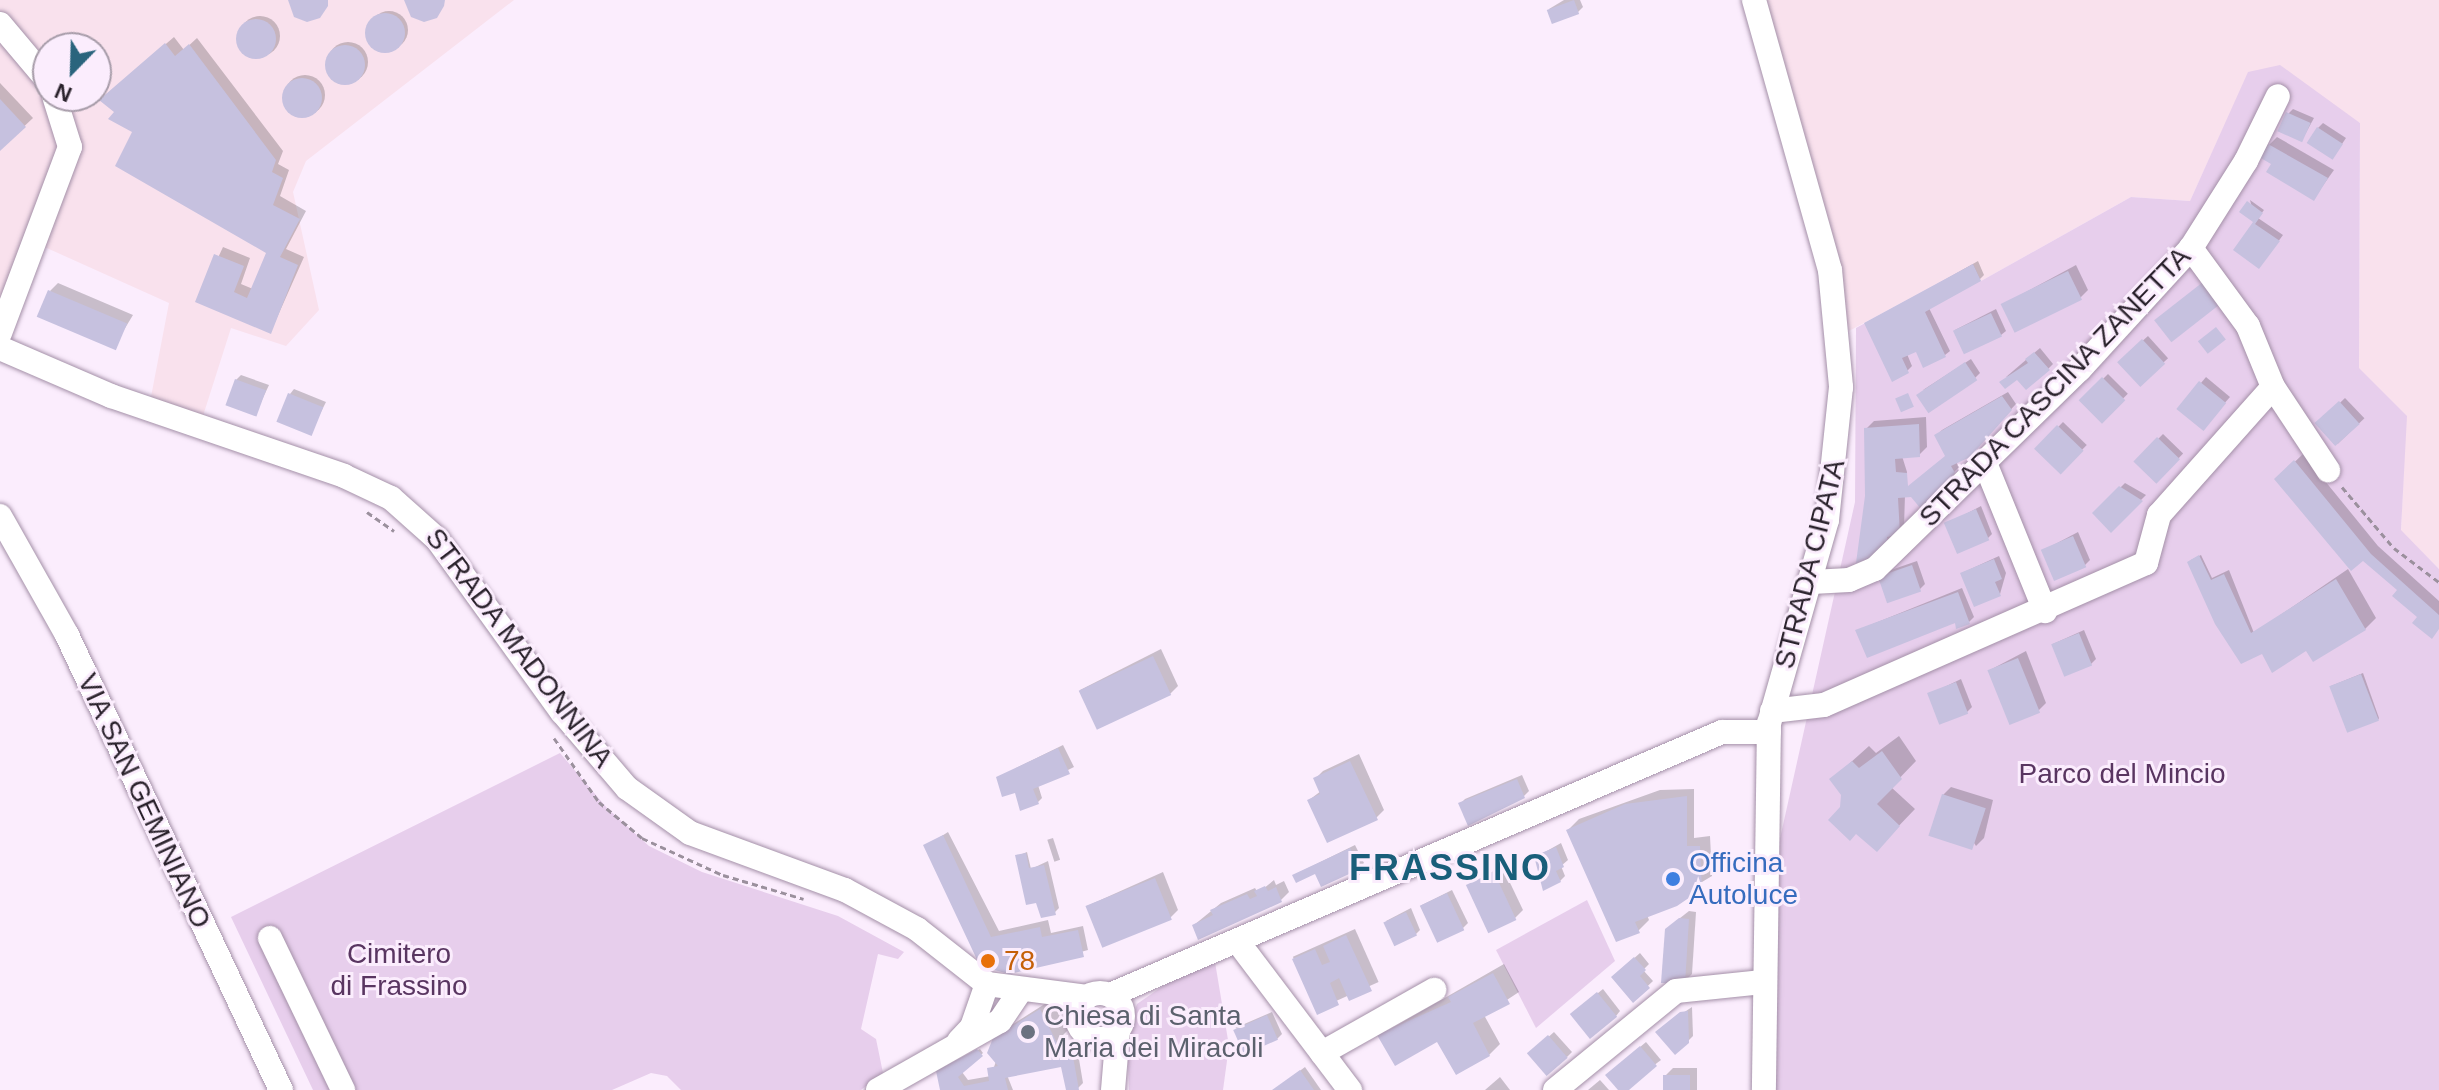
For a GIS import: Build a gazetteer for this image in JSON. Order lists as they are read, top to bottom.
{
  "streets": {
    "street": [
      "STRADA CASCINA ZANETTA",
      "STRADA CIPATA",
      "STRADA MADONNINA",
      "VIA SAN GEMINIANO"
    ]
  },
  "crossings": [
    ["STRADA CASCINA ZANETTA", "STRADA CIPATA"]
  ],
  "districts": ["FRASSINO"],
  "parks": ["Parco del Mincio", "Cimitero di Frassino"],
  "places": ["Officina Autoluce", "78", "Chiesa di Santa Maria dei Miracoli"],
  "north": "bottom left"
}
